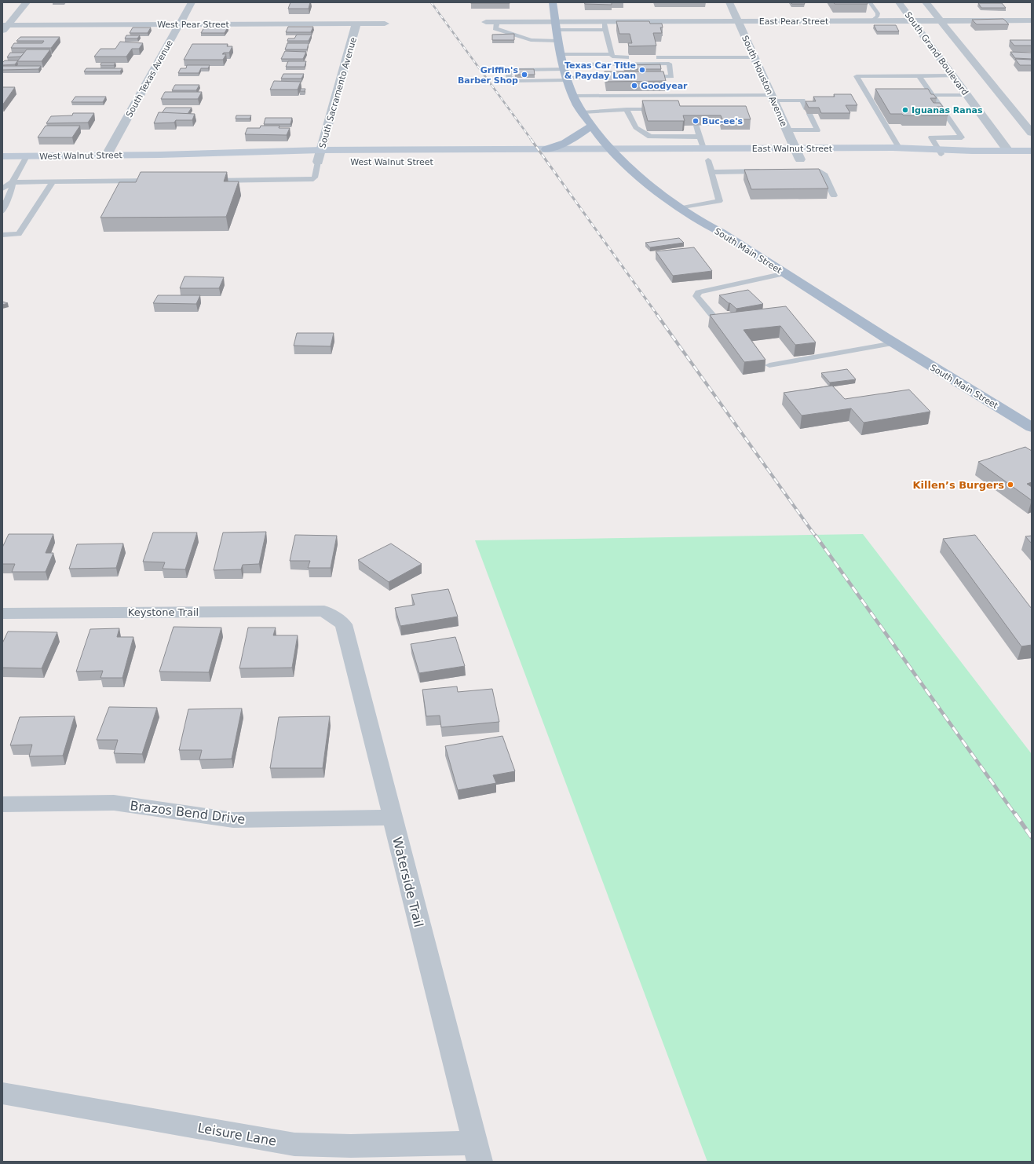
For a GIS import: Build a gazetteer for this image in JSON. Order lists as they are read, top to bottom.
{
  "streets": {
    "main road": ["South Main Street"],
    "street": [
      "East Pear Street",
      "West Pear Street",
      "South Grand Boulevard",
      "South Texas Avenue",
      "South Houston Avenue",
      "South Sacramento Avenue",
      "East Walnut Street",
      "West Walnut Street",
      "Keystone Trail",
      "Brazos Bend Drive",
      "Waterside Trail",
      "Leisure Lane"
    ]
  },
  "crossings": [
    ["East Pear Street", "South Grand Boulevard"],
    ["East Pear Street", "South Houston Avenue"],
    ["East Pear Street", "South Main Street"],
    ["West Pear Street", "South Texas Avenue"],
    ["West Pear Street", "South Sacramento Avenue"],
    ["South Grand Boulevard", "East Walnut Street"],
    ["South Texas Avenue", "West Walnut Street"],
    ["South Houston Avenue", "East Walnut Street"],
    ["South Sacramento Avenue", "West Walnut Street"],
    ["East Walnut Street", "West Walnut Street"],
    ["East Walnut Street", "South Main Street"],
    ["West Walnut Street", "South Main Street"],
    ["Keystone Trail", "Waterside Trail"],
    ["Brazos Bend Drive", "Waterside Trail"],
    ["Waterside Trail", "Leisure Lane"]
  ],
  "places": [
    "Texas Car Title & Payday Loan",
    "Griffin's Barber Shop",
    "Goodyear",
    "Iguanas Ranas",
    "Buc-ee's",
    "Killen’s Burgers"
  ]
}
